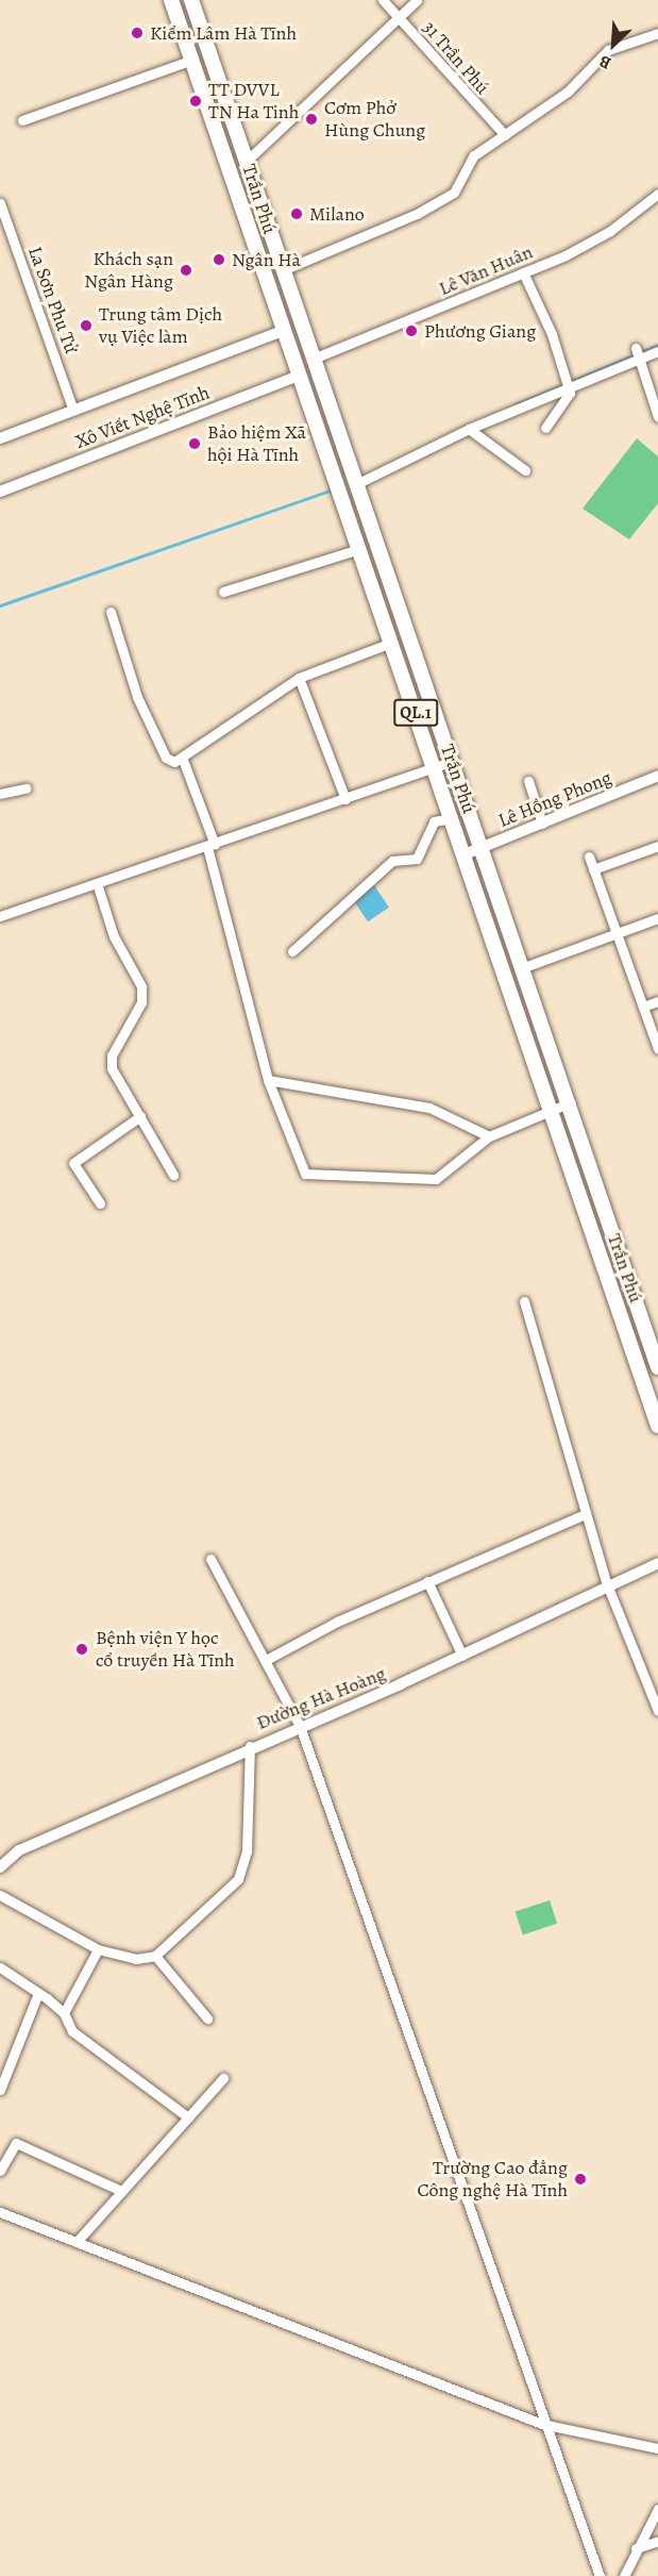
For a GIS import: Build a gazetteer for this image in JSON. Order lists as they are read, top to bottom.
{
  "streets": {
    "main road": ["Trần Phú", "QL.1"],
    "street": [
      "31 Trần Phú",
      "Lê Văn Huân",
      "La Sơn Phu Tử",
      "Xô Viết Nghệ Tĩnh",
      "Lê Hồng Phong",
      "Đường Hà Hoàng"
    ]
  },
  "crossings": [
    ["Trần Phú", "Lê Văn Huân"],
    ["Trần Phú", "Xô Viết Nghệ Tĩnh"],
    ["Trần Phú", "Lê Hồng Phong"],
    ["La Sơn Phu Tử", "Xô Viết Nghệ Tĩnh"]
  ],
  "places": [
    "Kiểm Lâm Hà Tĩnh",
    "TT DVVL TN Ha Tinh",
    "Cơm Phở Hùng Chung",
    "Milano",
    "Ngân Hà",
    "Khách sạn Ngân Hàng",
    "Trung tâm Dịch vụ Việc làm",
    "Phương Giang",
    "Bảo hiệm Xã hội Hà Tĩnh",
    "Bệnh viện Y học cổ truyền Hà Tĩnh",
    "Trường Cao đẳng Công nghệ Hà Tĩnh"
  ],
  "north": "bottom left"
}
